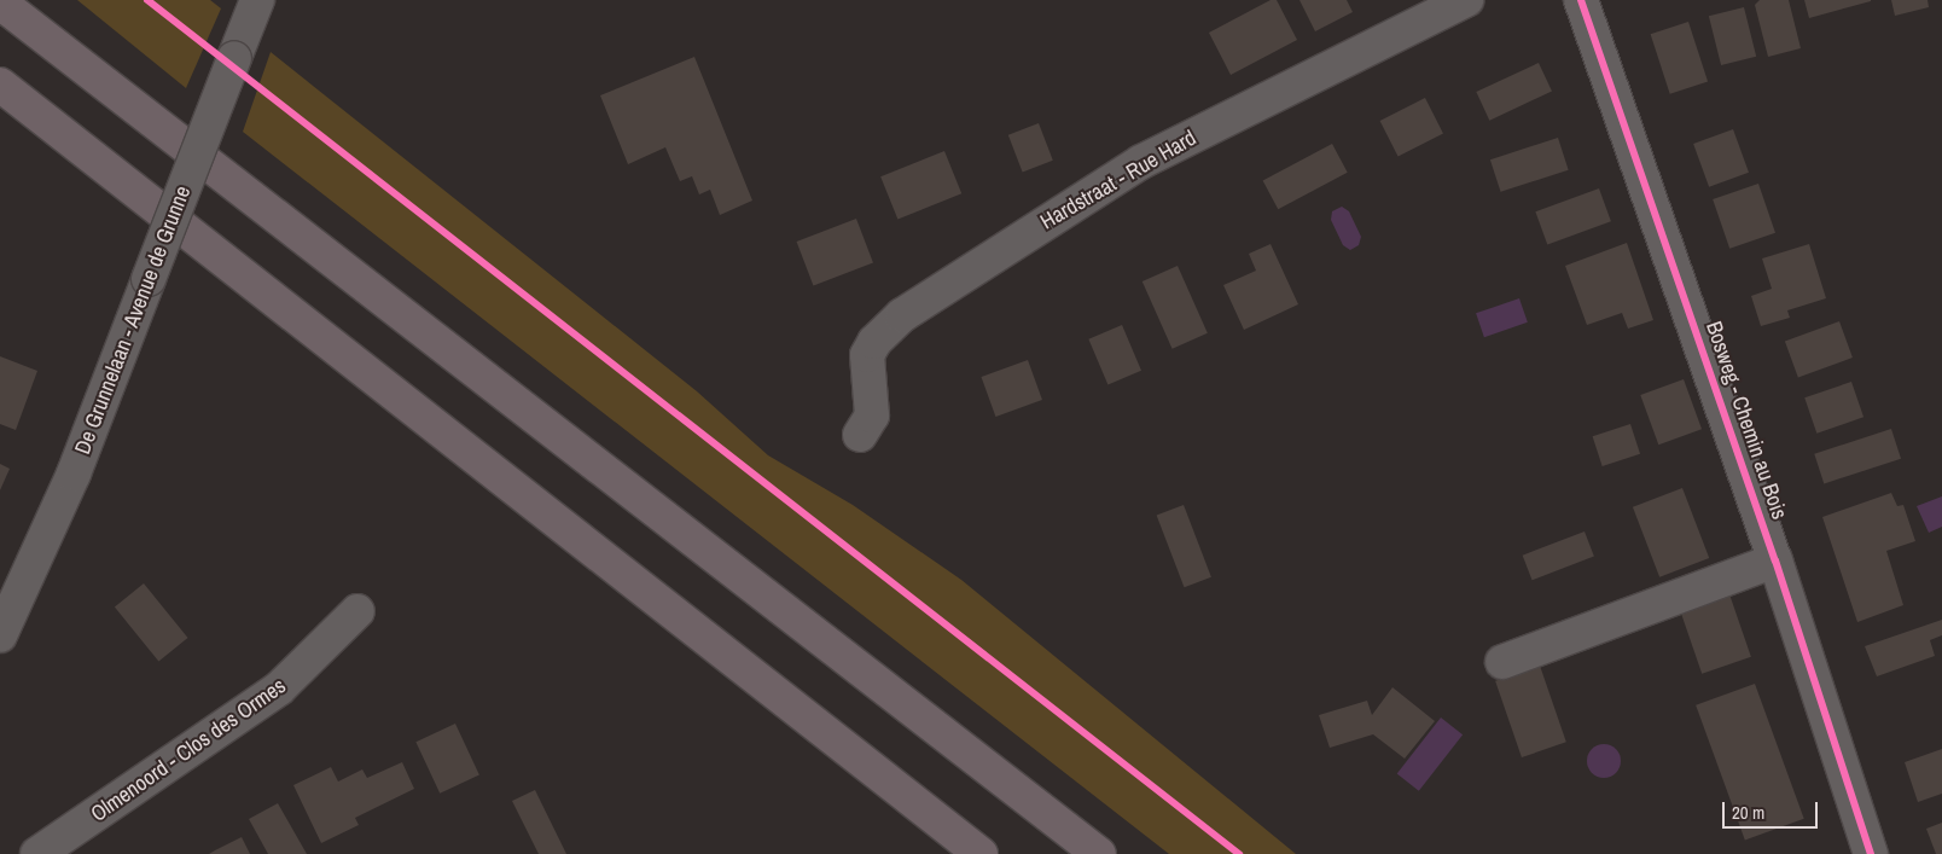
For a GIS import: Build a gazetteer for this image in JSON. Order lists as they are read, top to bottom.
{
  "streets": {
    "street": [
      "Hardstraat - Rue Hard",
      "De Grunnelaan - Avenue de Grunne",
      "Bosweg - Chemin au Bois",
      "Olmenoord - Clos des Ormes"
    ]
  },
  "scale_bar": "20 m"
}
